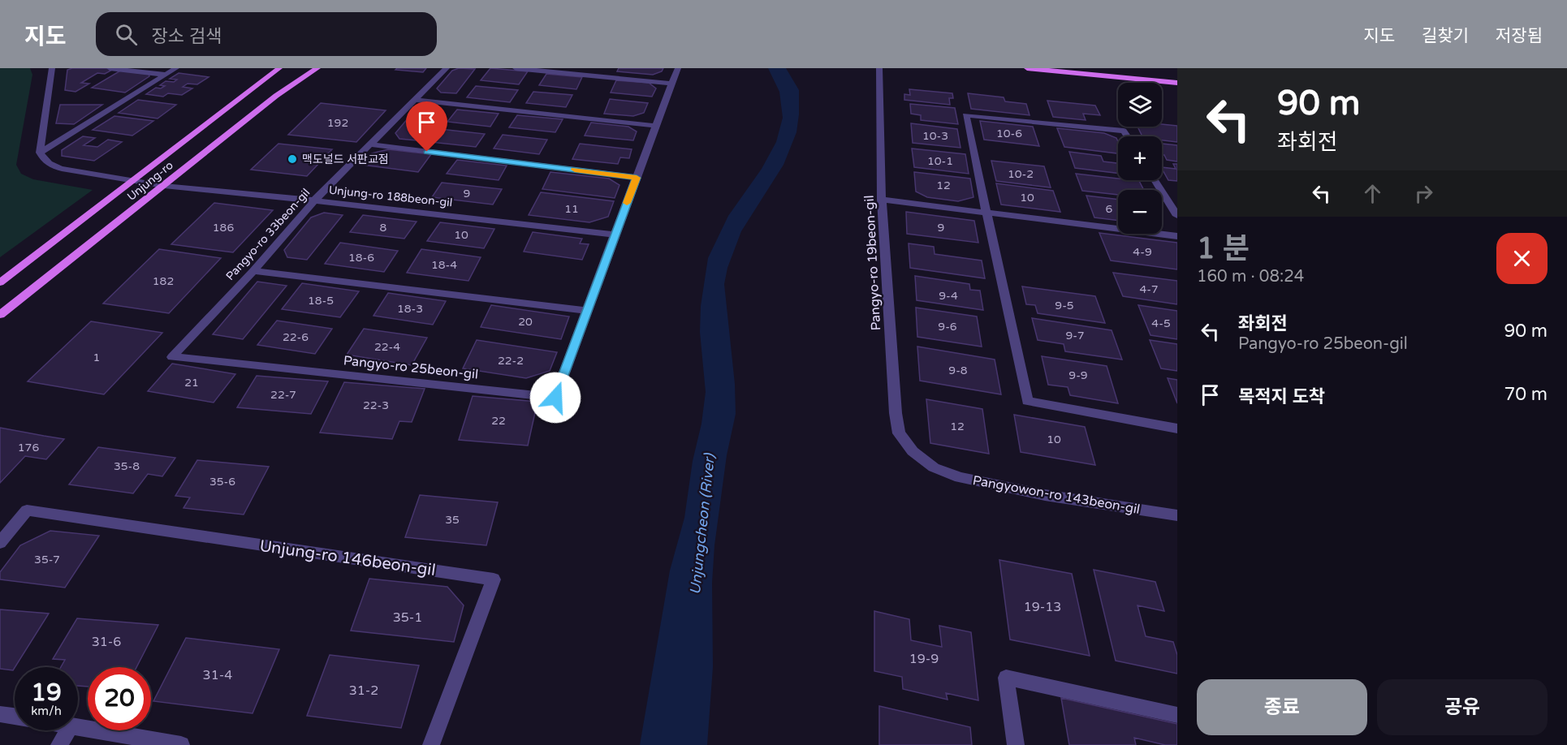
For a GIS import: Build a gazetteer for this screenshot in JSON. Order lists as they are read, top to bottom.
{
  "streets": {
    "main road": ["Unjung-ro"],
    "street": [
      "Unjung-ro 188beon-gil",
      "Pangyo-ro 33beon-gil",
      "Pangyo-ro 19beon-gil",
      "Pangyo-ro 25beon-gil",
      "Pangyowon-ro 143beon-gil",
      "Unjung-ro 146beon-gil"
    ]
  },
  "crossings": [
    ["Unjung-ro", "Unjung-ro 188beon-gil"],
    ["Unjung-ro 188beon-gil", "Pangyo-ro 33beon-gil"],
    ["Unjung-ro 188beon-gil", "Pangyo-ro 25beon-gil"],
    ["Pangyo-ro 33beon-gil", "Pangyo-ro 25beon-gil"],
    ["Pangyo-ro 19beon-gil", "Pangyowon-ro 143beon-gil"]
  ],
  "water": ["Unjungcheon (River)"],
  "places": ["맥도널드 서판교점"],
  "house_numbers": [
    "192",
    "10-6",
    "10-3",
    "10-1",
    "10-2",
    "12",
    "9",
    "10",
    "11",
    "6",
    "186",
    "8",
    "9",
    "10",
    "4-9",
    "18-6",
    "18-4",
    "182",
    "4-7",
    "9-4",
    "18-5",
    "9-5",
    "18-3",
    "20",
    "4-5",
    "9-6",
    "9-7",
    "22-6",
    "22-4",
    "1",
    "22-2",
    "9-8",
    "9-9",
    "21",
    "22-7",
    "22-3",
    "22",
    "12",
    "10",
    "176",
    "35-8",
    "35-6",
    "35",
    "35-7",
    "19-13",
    "35-1",
    "31-6",
    "19-9",
    "31-4",
    "31-2"
  ],
  "page": {
    "header": "지도",
    "search": "장소 검색",
    "nav": ["지도", "길찾기", "저장됨"],
    "turn": ["90 m", "좌회전"],
    "map_buttons": ["+", "−"],
    "heading": ["1 분", "160 m · 08:24"],
    "list": [
      {
        "name": "좌회전",
        "note": "Pangyo-ro 25beon-gil",
        "value": "90 m"
      },
      {
        "name": "목적지 도착",
        "value": "70 m"
      }
    ],
    "speed": "19 km/h",
    "limit": "20",
    "buttons": ["종료", "공유"]
  }
}
